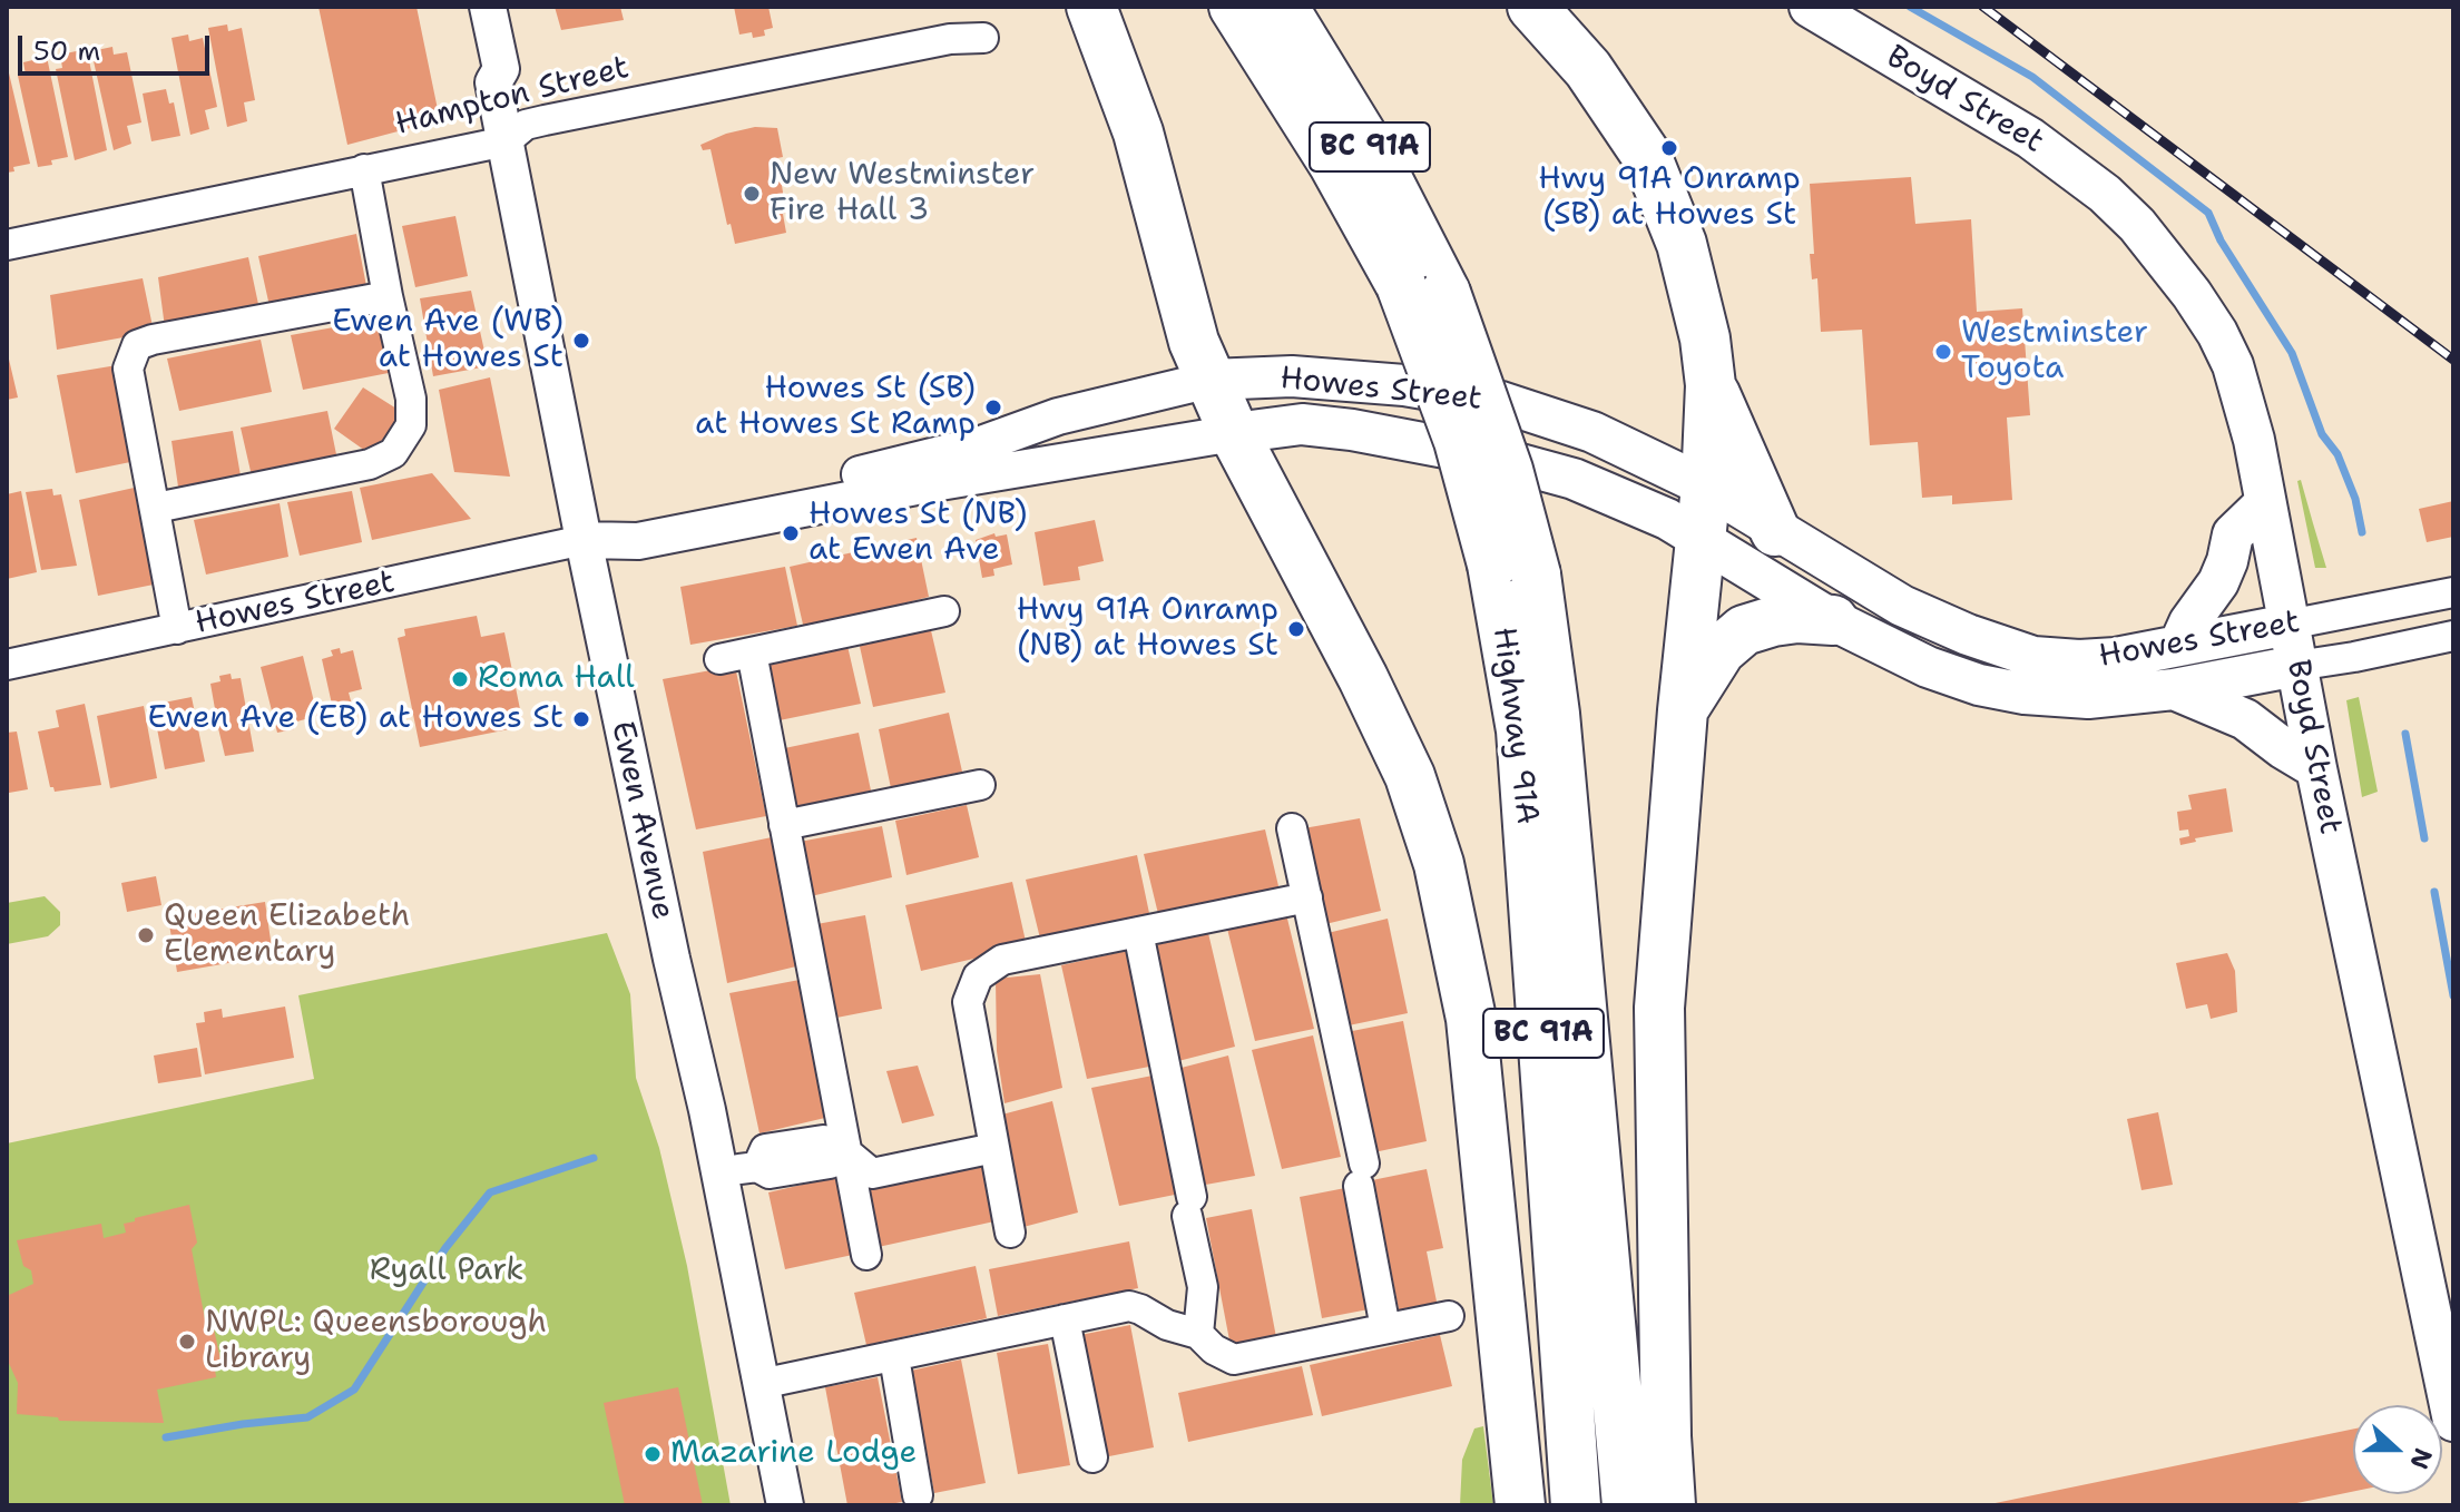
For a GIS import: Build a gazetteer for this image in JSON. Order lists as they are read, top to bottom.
{
  "streets": {
    "highway": ["BC 91A", "Highway 91A"],
    "main road": ["Boyd Street", "Howes Street"],
    "street": ["Hampton Street", "Ewen Avenue"]
  },
  "crossings": [
    ["Hampton Street", "Ewen Avenue"],
    ["Boyd Street", "Howes Street"],
    ["Howes Street", "Ewen Avenue"]
  ],
  "parks": ["Ryall Park"],
  "places": [
    "Hwy 91A Onramp (SB) at Howes St",
    "New Westminster Fire Hall 3",
    "Ewen Ave (WB) at Howes St",
    "Westminster Toyota",
    "Howes St (SB) at Howes St Ramp",
    "Howes St (NB) at Ewen Ave",
    "Hwy 91A Onramp (NB) at Howes St",
    "Roma Hall",
    "Ewen Ave (EB) at Howes St",
    "Queen Elizabeth Elementary",
    "NWPL: Queensborough Library",
    "Mazarine Lodge"
  ],
  "scale_bar": "50 m",
  "north": "right"
}
